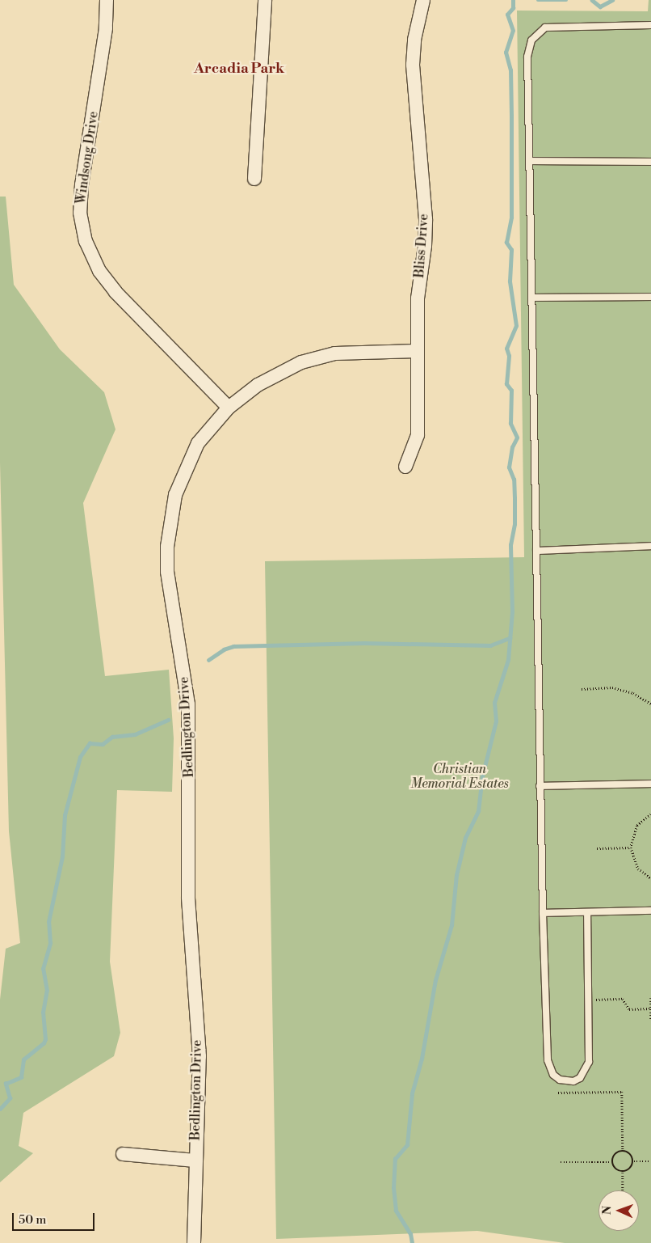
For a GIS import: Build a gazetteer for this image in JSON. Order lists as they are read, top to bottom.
{
  "streets": {
    "street": ["Windsong Drive", "Bliss Drive", "Bedlington Drive"]
  },
  "crossings": [
    ["Windsong Drive", "Bedlington Drive"],
    ["Bliss Drive", "Bedlington Drive"]
  ],
  "districts": ["Arcadia Park"],
  "parks": ["Christian Memorial Estates"],
  "scale_bar": "50 m",
  "north": "left"
}
